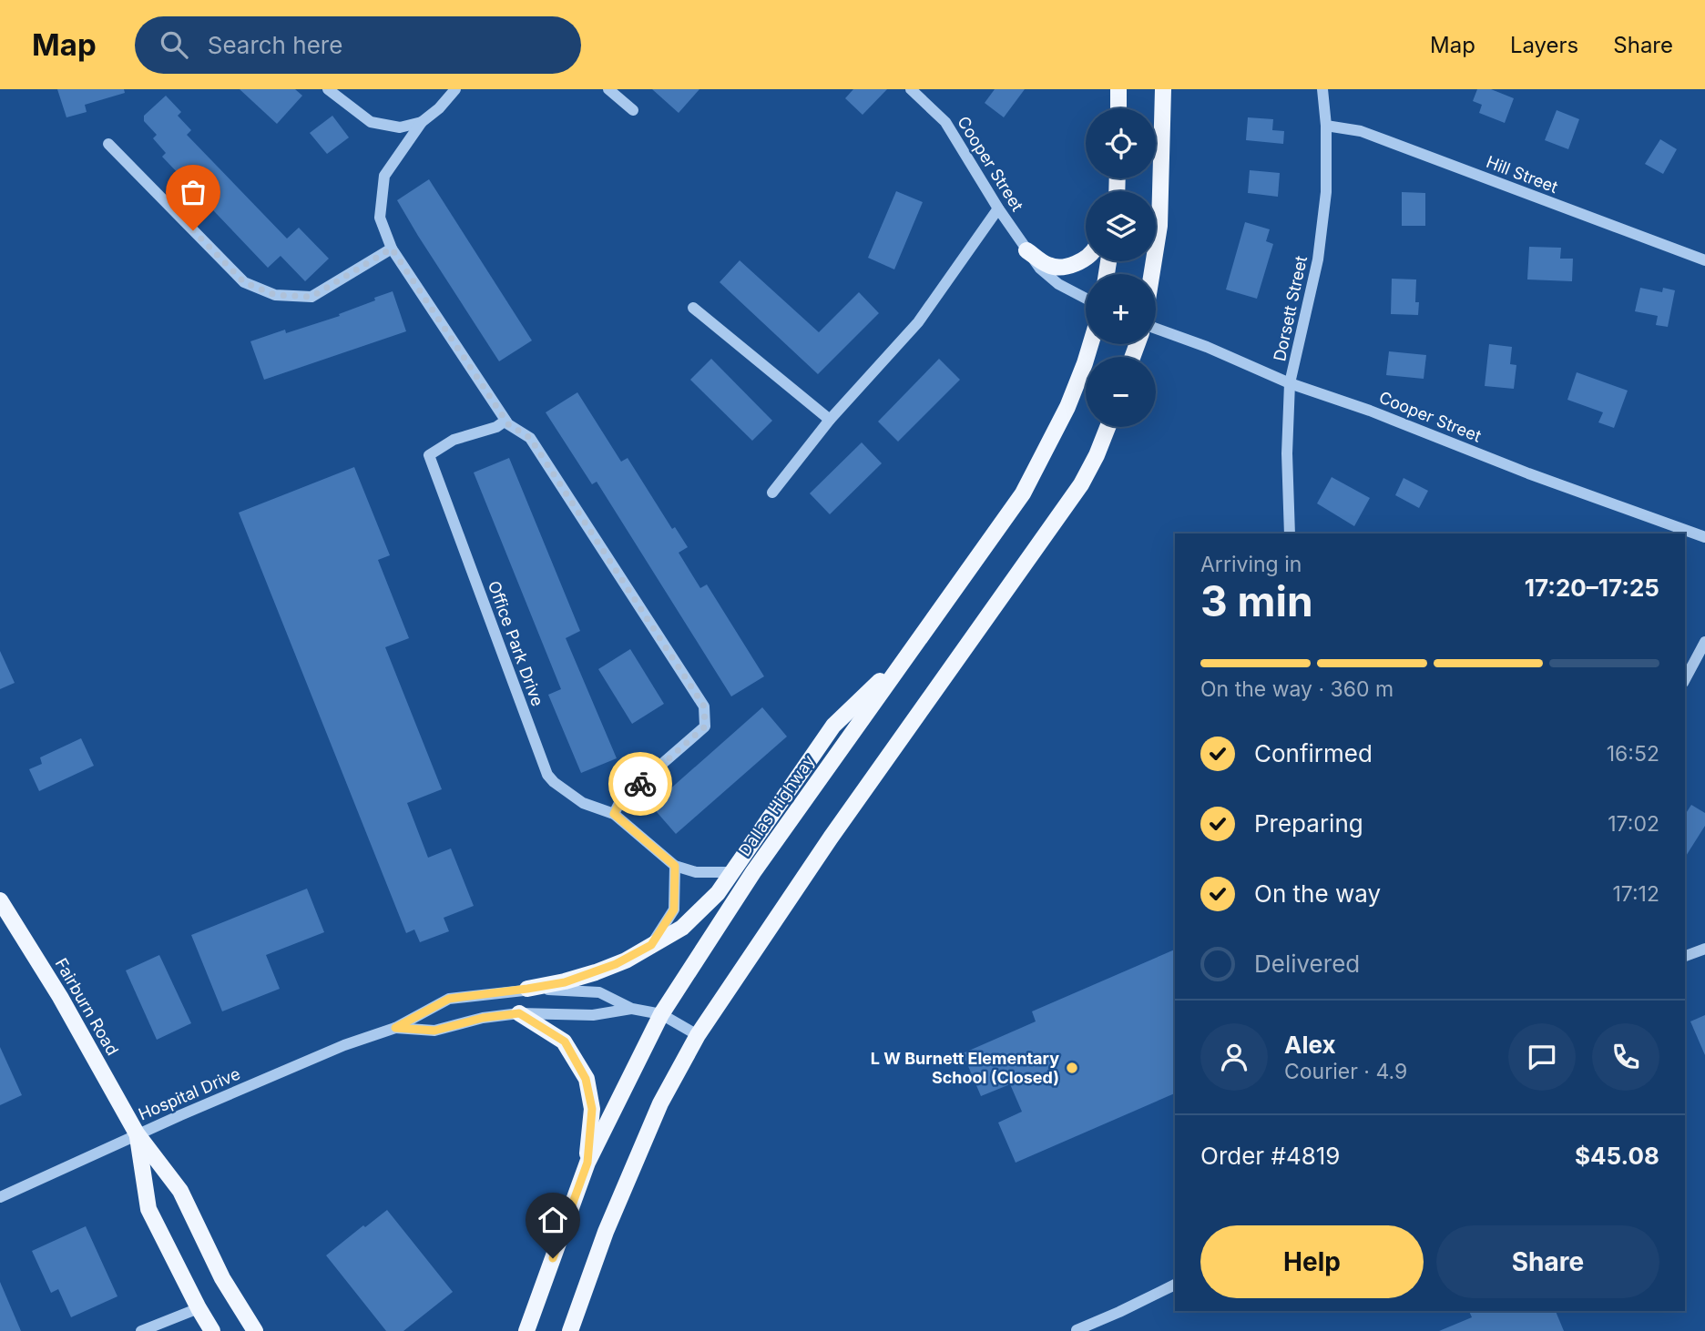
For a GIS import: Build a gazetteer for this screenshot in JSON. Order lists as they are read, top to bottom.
{
  "streets": {
    "main road": ["Dallas Highway", "Fairburn Road"],
    "street": [
      "Cooper Street",
      "Hill Street",
      "Dorsett Street",
      "Office Park Drive",
      "Hospital Drive"
    ]
  },
  "crossings": [
    ["Cooper Street", "Dorsett Street"],
    ["Hill Street", "Dorsett Street"],
    ["Dallas Highway", "Hospital Drive"],
    ["Fairburn Road", "Hospital Drive"]
  ],
  "places": ["L W Burnett Elementary School (Closed)"],
  "page": {
    "header": "Map",
    "search": "Search here",
    "nav": ["Map", "Layers", "Share"],
    "map_buttons": ["+", "−"],
    "heading": ["3 min", "Arriving in", "17:20–17:25"],
    "panel": [
      "Alex",
      "Courier · 4.9",
      "Order #4819",
      "$45.08"
    ],
    "bar": "On the way · 360 m",
    "list": [
      ["Confirmed", "16:52"],
      ["Preparing", "17:02"],
      ["On the way", "17:12"],
      "Delivered"
    ],
    "buttons": ["Help", "Share"]
  }
}
